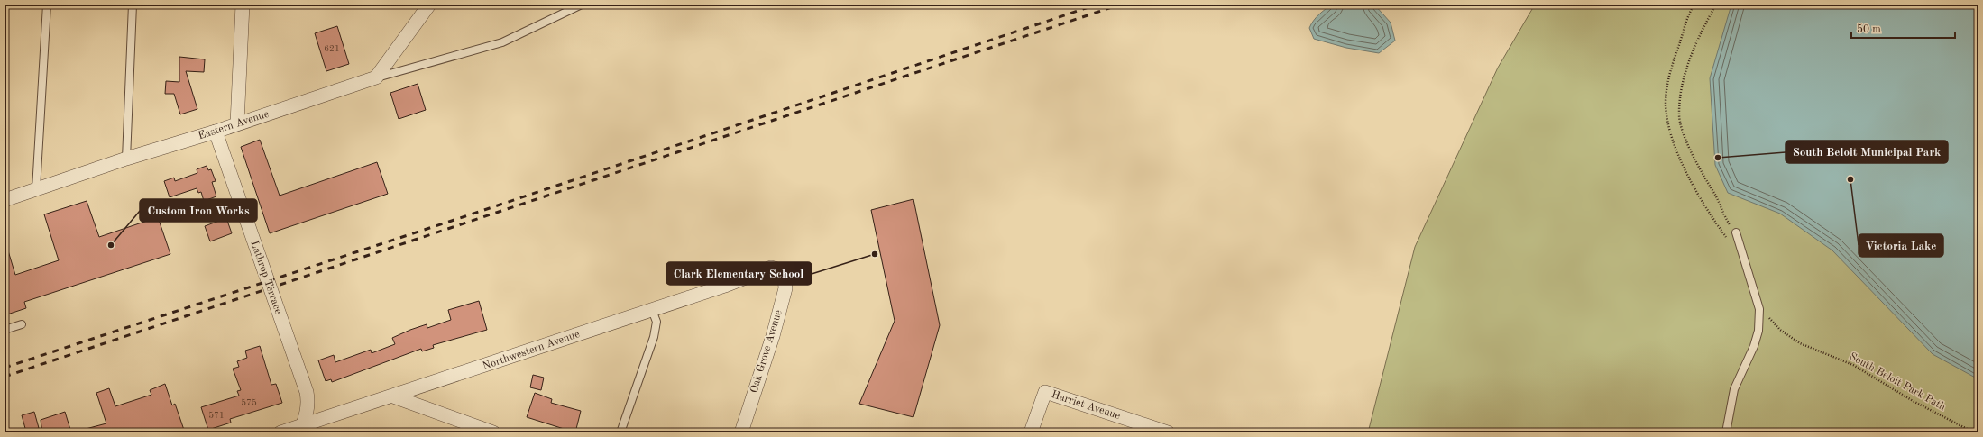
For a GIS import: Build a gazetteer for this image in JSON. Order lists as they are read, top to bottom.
{
  "streets": {
    "street": [
      "Eastern Avenue",
      "Lathrop Terrace",
      "Northwestern Avenue",
      "Oak Grove Avenue",
      "Harriet Avenue"
    ],
    "path": ["South Beloit Park Path"]
  },
  "crossings": [
    ["Eastern Avenue", "Lathrop Terrace"],
    ["Lathrop Terrace", "Northwestern Avenue"],
    ["Northwestern Avenue", "Oak Grove Avenue"]
  ],
  "places": [
    "South Beloit Municipal Park",
    "Victoria Lake",
    "Custom Iron Works",
    "Clark Elementary School"
  ],
  "house_numbers": ["621", "575", "571"],
  "scale_bar": "50 m"
}
